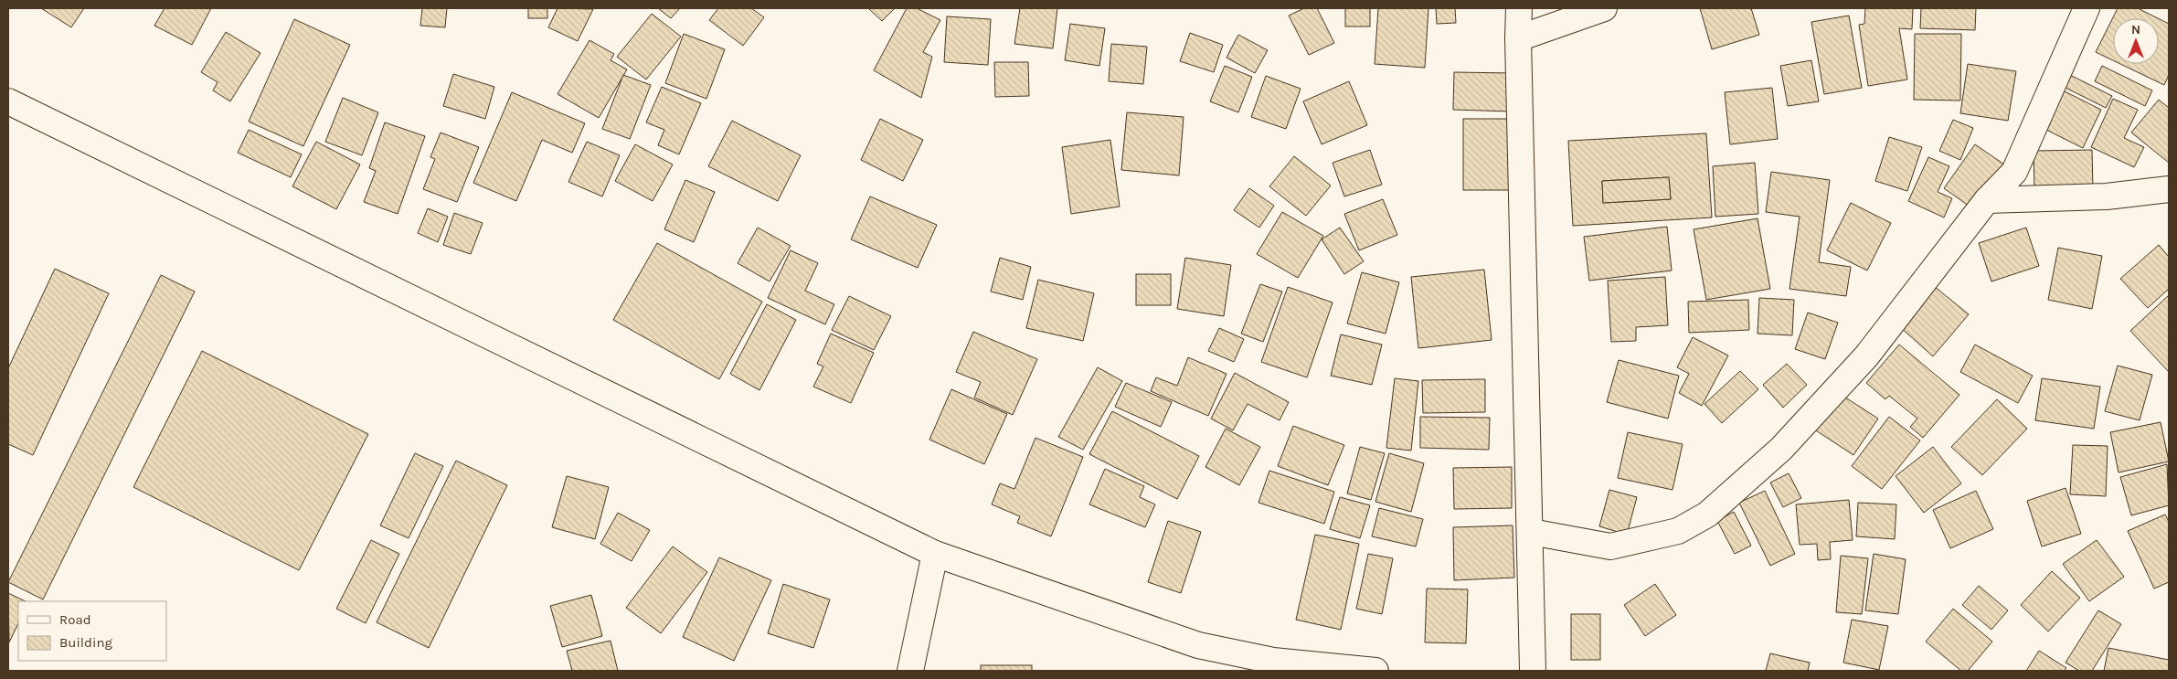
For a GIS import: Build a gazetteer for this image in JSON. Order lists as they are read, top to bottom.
{
  "legend": ["Road", "Building"],
  "north": "top"
}
